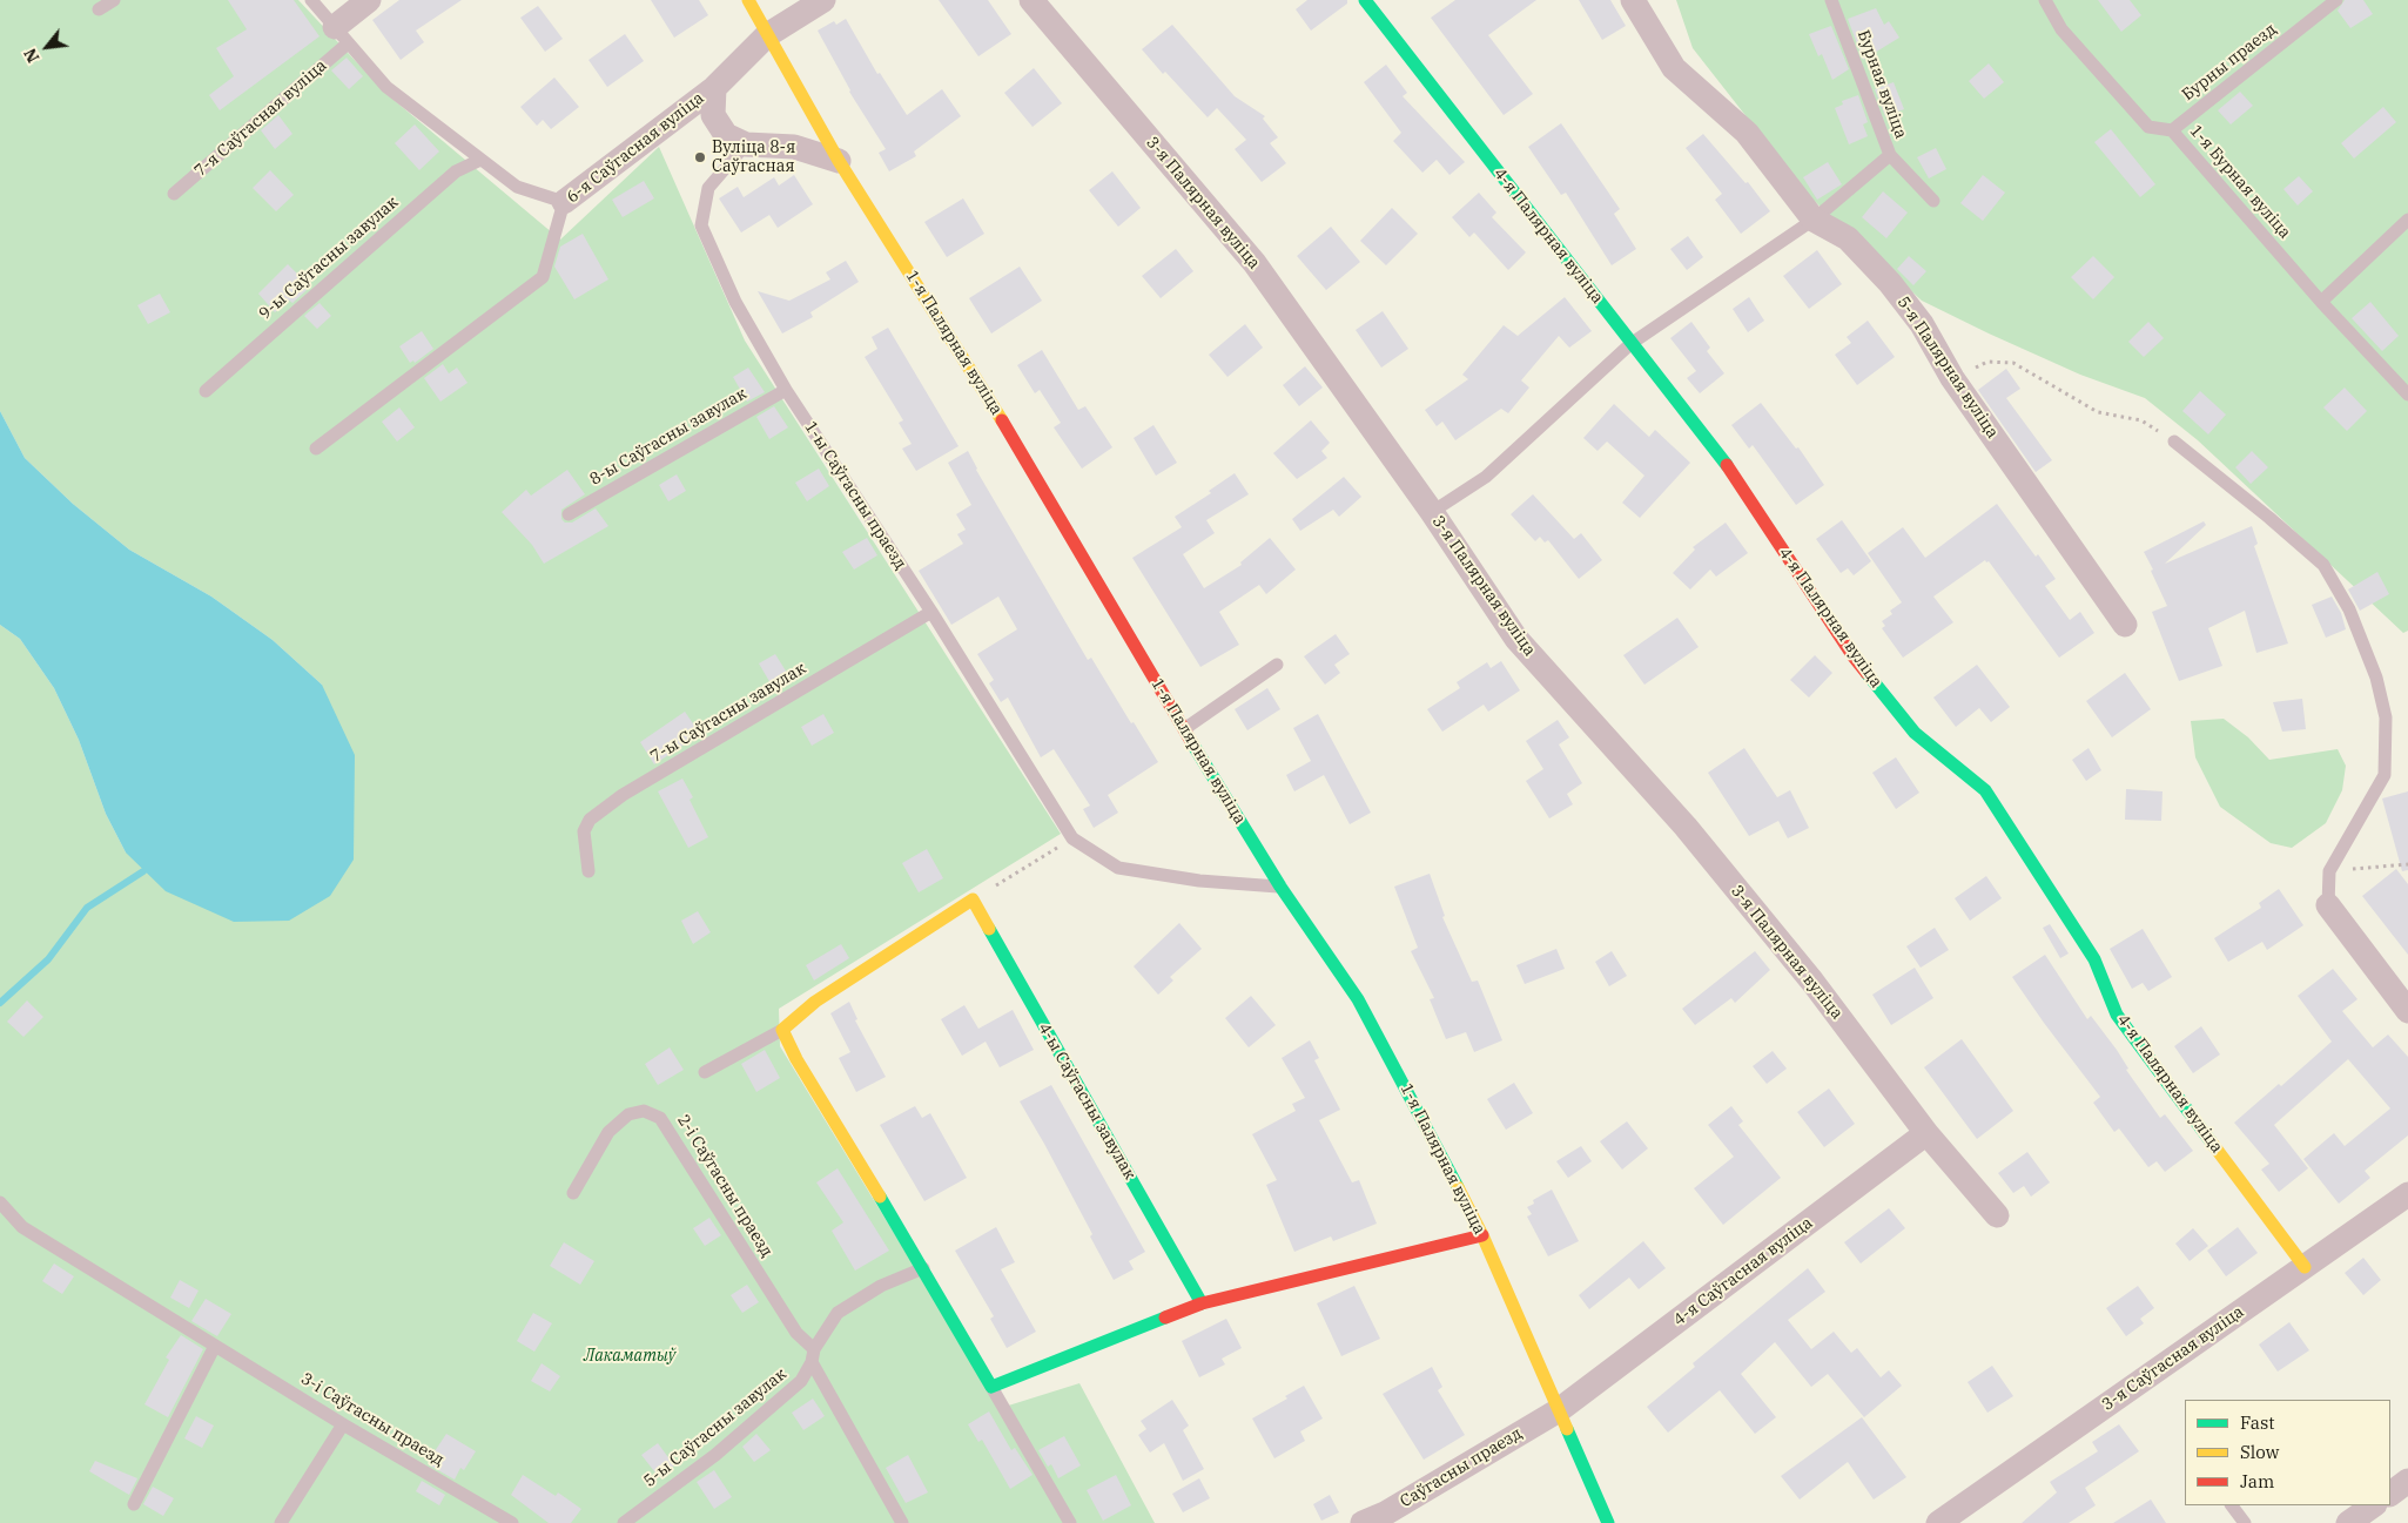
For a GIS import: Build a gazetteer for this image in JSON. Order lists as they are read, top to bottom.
{
  "streets": {
    "street": [
      "7-я Саўгасная вуліца",
      "6-я Саўгасная вуліца",
      "3-я Палярная вуліца",
      "4-я Палярная вуліца",
      "1-я Палярная вуліца",
      "5-я Палярная вуліца",
      "4-ы Саўгасны завулак",
      "4-я Саўгасная вуліца",
      "3-я Саўгасная вуліца",
      "Саўгасны праезд"
    ],
    "lane": [
      "Бурны праезд",
      "Бурная вуліца",
      "1-я Бурная вуліца",
      "9-ы Саўгасны завулак",
      "8-ы Саўгасны завулак",
      "1-ы Саўгасны праезд",
      "7-ы Саўгасны завулак",
      "2-і Саўгасны праезд",
      "3-і Саўгасны праезд",
      "5-ы Саўгасны завулак"
    ]
  },
  "crossings": [
    ["Бурны праезд", "1-я Бурная вуліца"],
    ["6-я Саўгасная вуліца", "1-я Палярная вуліца"],
    ["3-я Палярная вуліца", "4-я Саўгасная вуліца"],
    ["4-я Палярная вуліца", "3-я Саўгасная вуліца"],
    ["1-я Палярная вуліца", "1-ы Саўгасны праезд"],
    ["1-я Палярная вуліца", "4-я Саўгасная вуліца"],
    ["1-я Палярная вуліца", "Саўгасны праезд"],
    ["8-ы Саўгасны завулак", "1-ы Саўгасны праезд"],
    ["1-ы Саўгасны праезд", "7-ы Саўгасны завулак"],
    ["2-і Саўгасны праезд", "5-ы Саўгасны завулак"],
    ["4-я Саўгасная вуліца", "Саўгасны праезд"]
  ],
  "parks": ["Лакаматыў"],
  "places": ["Вуліца 8-я Саўгасная"],
  "legend": ["Fast", "Slow", "Jam"],
  "north": "bottom left"
}
